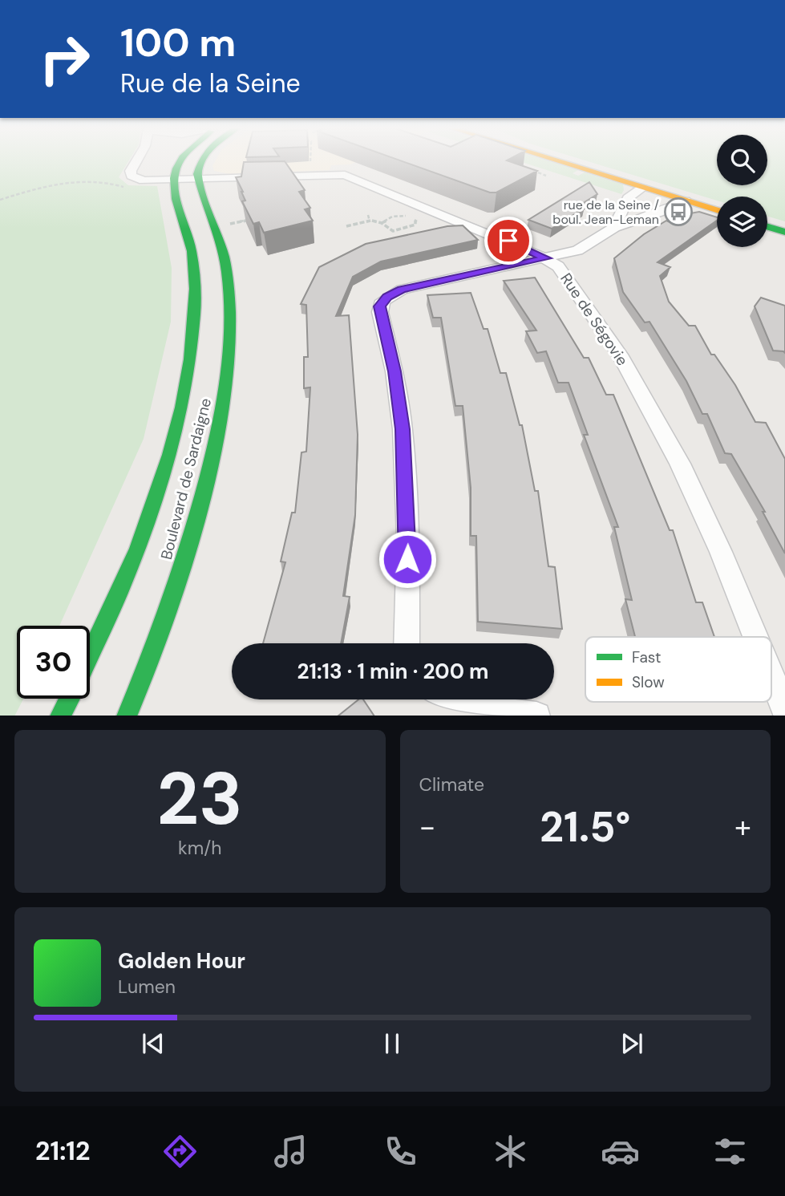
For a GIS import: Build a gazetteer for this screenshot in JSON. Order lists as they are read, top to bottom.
{
  "streets": {
    "street": ["Rue de Ségovie", "Boulevard de Sardaigne"]
  },
  "crossings": [
    ["Rue de Ségovie", "Boulevard de Sardaigne"]
  ],
  "places": {
    "bus stop": ["rue de la Seine / boul. Jean-Leman"]
  },
  "legend": ["Fast", "Slow"],
  "page": {
    "turn": ["100 m", "Rue de la Seine"],
    "limit": "30",
    "trip": "21:13 · 1 min · 200 m",
    "tile": [
      ["23", "km/h"],
      "Climate"
    ],
    "heat": ["−", "21.5°", "+"],
    "song": ["Golden Hour", "Lumen"],
    "tabs": "21:12"
  }
}
